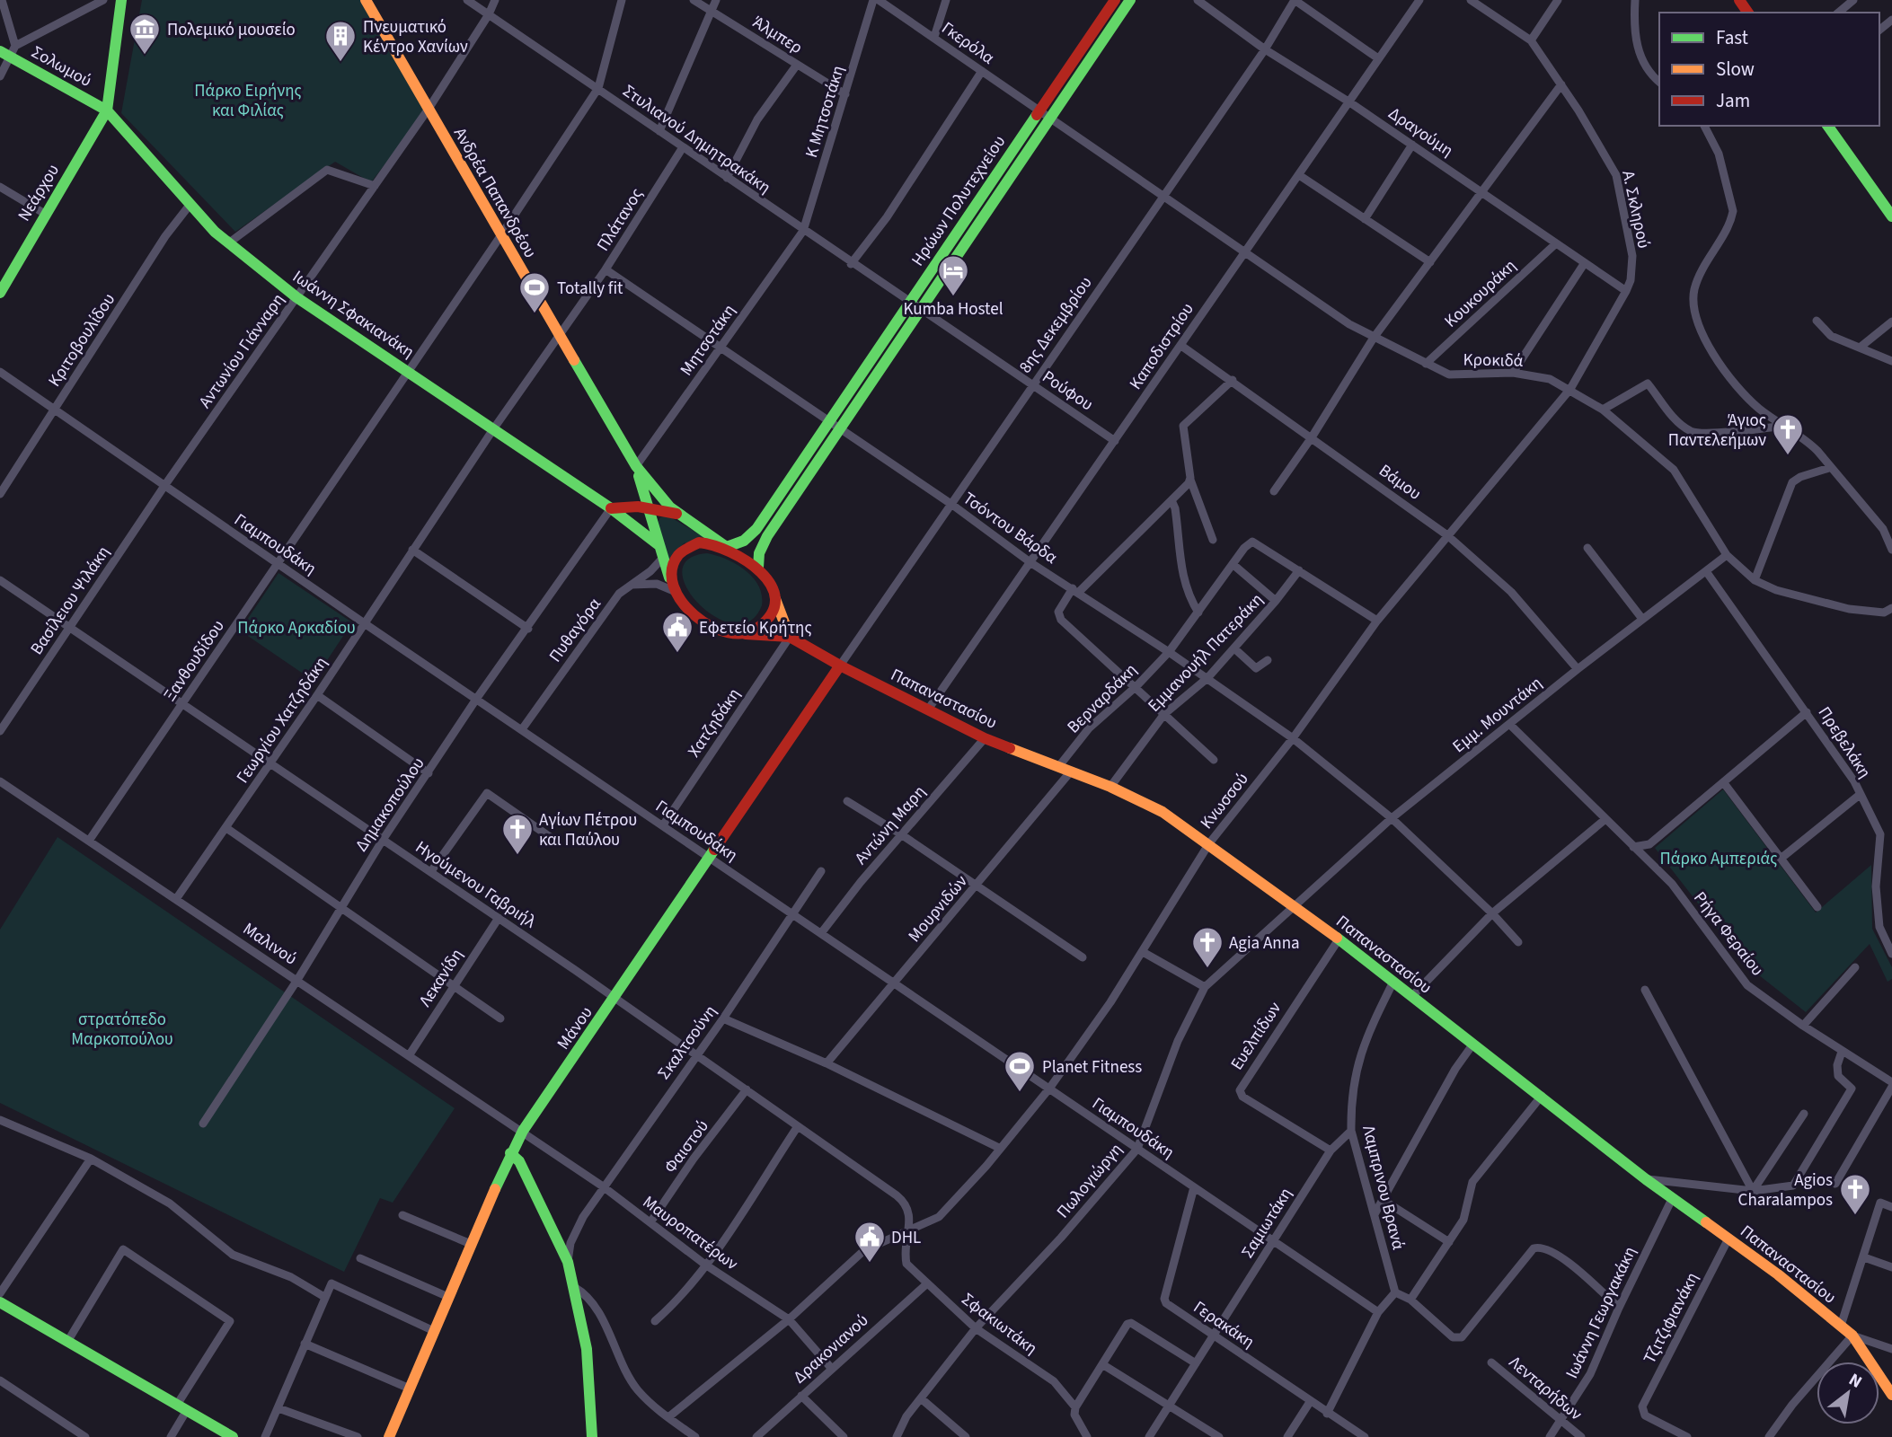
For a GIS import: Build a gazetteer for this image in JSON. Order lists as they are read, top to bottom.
{
  "streets": {
    "main road": [
      "Σολωμού",
      "Νεάρχου",
      "Ανδρέα Παπανδρέου",
      "Ηρώων Πολυτεχνείου",
      "Ιωάννη Σφακιανάκη",
      "Παπαναστασίου",
      "Μάνου"
    ],
    "street": [
      "Άλμπερ",
      "Γκερόλα",
      "Κ Μητσοτάκη",
      "Δραγούμη",
      "Στυλιανού Δημητρακάκη",
      "Α. Σκληρού",
      "Πλάτανος",
      "Κουκουράκη",
      "8ης Δεκεμβρίου",
      "Κριτοβουλίδου",
      "Μητσοτάκη",
      "Καποδιστρίου",
      "Αντωνίου Γιάνναρη",
      "Κροκιδά",
      "Ρούφου",
      "Βάμου",
      "Τσόντου Βάρδα",
      "Γιαμπουδάκη",
      "Βασίλειου Ψιλάκη",
      "Πυθαγόρα",
      "Εμμανουήλ Πατεράκη",
      "Ξανθουδίδου",
      "Βερναρδάκη",
      "Εμμ. Μουντάκη",
      "Γεωργίου Χατζηδάκη",
      "Χατζηδάκη",
      "Πρεβελάκη",
      "Κνωσσού",
      "Δημακοπούλου",
      "Αντώνη Μαρη",
      "Ηγούμενου Γαβριήλ",
      "Μουρνιδών",
      "Ρήγα Φεραίου",
      "Μαλινού",
      "Λεκανίδη",
      "Ευελπίδων",
      "Σκαλτσούνη",
      "Φαιστού",
      "Πωλογιώργη",
      "Λαμπρινου Βρανά",
      "Σαμιωτάκη",
      "Μαυροπατέρων",
      "Ιωάννη Γεωργακάκη",
      "Τζιτζιφιανάκη",
      "Σφακιωτάκη",
      "Γερακάκη",
      "Δρακονιανού",
      "Λενταρήδων"
    ]
  },
  "crossings": [
    ["Άλμπερ", "Κ Μητσοτάκη"],
    ["Γκερόλα", "Ηρώων Πολυτεχνείου"],
    ["Γκερόλα", "Κροκιδά"],
    ["Σολωμού", "Νεάρχου"],
    ["Σολωμού", "Ιωάννη Σφακιανάκη"],
    ["Κ Μητσοτάκη", "Στυλιανού Δημητρακάκη"],
    ["Κ Μητσοτάκη", "Μητσοτάκη"],
    ["Δραγούμη", "Α. Σκληρού"],
    ["Δραγούμη", "Κουκουράκη"],
    ["Δραγούμη", "8ης Δεκεμβρίου"],
    ["Δραγούμη", "Καποδιστρίου"],
    ["Στυλιανού Δημητρακάκη", "Ηρώων Πολυτεχνείου"],
    ["Στυλιανού Δημητρακάκη", "Πλάτανος"],
    ["Στυλιανού Δημητρακάκη", "Μητσοτάκη"],
    ["Στυλιανού Δημητρακάκη", "Αντωνίου Γιάνναρη"],
    ["Στυλιανού Δημητρακάκη", "Ρούφου"],
    ["Στυλιανού Δημητρακάκη", "Ξανθουδίδου"],
    ["Νεάρχου", "Ιωάννη Σφακιανάκη"],
    ["Ανδρέα Παπανδρέου", "Πλάτανος"],
    ["Ανδρέα Παπανδρέου", "Ιωάννη Σφακιανάκη"],
    ["Ανδρέα Παπανδρέου", "Μητσοτάκη"],
    ["Ανδρέα Παπανδρέου", "Αντωνίου Γιάνναρη"],
    ["Ανδρέα Παπανδρέου", "Πυθαγόρα"],
    ["Ανδρέα Παπανδρέου", "Ξανθουδίδου"],
    ["Ανδρέα Παπανδρέου", "Παπαναστασίου"],
    ["Ηρώων Πολυτεχνείου", "Κροκιδά"],
    ["Ηρώων Πολυτεχνείου", "Ρούφου"],
    ["Ηρώων Πολυτεχνείου", "Τσόντου Βάρδα"],
    ["Α. Σκληρού", "Κροκιδά"],
    ["Α. Σκληρού", "Κνωσσού"],
    ["Πλάτανος", "Ιωάννη Σφακιανάκη"],
    ["Πλάτανος", "Τσόντου Βάρδα"],
    ["Πλάτανος", "Γεωργίου Χατζηδάκη"],
    ["Κουκουράκη", "Κροκιδά"],
    ["Ιωάννη Σφακιανάκη", "Κριτοβουλίδου"],
    ["Ιωάννη Σφακιανάκη", "Αντωνίου Γιάνναρη"],
    ["Ιωάννη Σφακιανάκη", "Ξανθουδίδου"],
    ["Ιωάννη Σφακιανάκη", "Γεωργίου Χατζηδάκη"],
    ["Ιωάννη Σφακιανάκη", "Δημακοπούλου"],
    ["8ης Δεκεμβρίου", "Κροκιδά"],
    ["8ης Δεκεμβρίου", "Ρούφου"],
    ["8ης Δεκεμβρίου", "Τσόντου Βάρδα"],
    ["8ης Δεκεμβρίου", "Παπαναστασίου"],
    ["8ης Δεκεμβρίου", "Μάνου"],
    ["Κριτοβουλίδου", "Γιαμπουδάκη"],
    ["Μητσοτάκη", "Τσόντου Βάρδα"],
    ["Καποδιστρίου", "Κροκιδά"],
    ["Καποδιστρίου", "Ρούφου"],
    ["Καποδιστρίου", "Βάμου"],
    ["Καποδιστρίου", "Τσόντου Βάρδα"],
    ["Καποδιστρίου", "Παπαναστασίου"],
    ["Αντωνίου Γιάνναρη", "Γιαμπουδάκη"],
    ["Αντωνίου Γιάνναρη", "Βασίλειου Ψιλάκη"],
    ["Κροκιδά", "Εμμ. Μουντάκη"],
    ["Κροκιδά", "Κνωσσού"],
    ["Βάμου", "Εμμ. Μουντάκη"],
    ["Βάμου", "Κνωσσού"],
    ["Τσόντου Βάρδα", "Εμμανουήλ Πατεράκη"],
    ["Τσόντου Βάρδα", "Βερναρδάκη"],
    ["Τσόντου Βάρδα", "Εμμ. Μουντάκη"],
    ["Τσόντου Βάρδα", "Κνωσσού"],
    ["Γιαμπουδάκη", "Βασίλειου Ψιλάκη"],
    ["Γιαμπουδάκη", "Πυθαγόρα"],
    ["Γιαμπουδάκη", "Ξανθουδίδου"],
    ["Γιαμπουδάκη", "Γεωργίου Χατζηδάκη"],
    ["Γιαμπουδάκη", "Χατζηδάκη"],
    ["Γιαμπουδάκη", "Κνωσσού"],
    ["Γιαμπουδάκη", "Δημακοπούλου"],
    ["Γιαμπουδάκη", "Αντώνη Μαρη"],
    ["Γιαμπουδάκη", "Μουρνιδών"],
    ["Γιαμπουδάκη", "Μάνου"],
    ["Γιαμπουδάκη", "Σκαλτσούνη"],
    ["Γιαμπουδάκη", "Πωλογιώργη"],
    ["Γιαμπουδάκη", "Σαμιωτάκη"],
    ["Γιαμπουδάκη", "Γερακάκη"],
    ["Βασίλειου Ψιλάκη", "Ηγούμενου Γαβριήλ"],
    ["Εμμανουήλ Πατεράκη", "Παπαναστασίου"],
    ["Εμμανουήλ Πατεράκη", "Βερναρδάκη"],
    ["Ξανθουδίδου", "Ηγούμενου Γαβριήλ"],
    ["Ξανθουδίδου", "Μαλινού"],
    ["Παπαναστασίου", "Βερναρδάκη"],
    ["Παπαναστασίου", "Εμμ. Μουντάκη"],
    ["Παπαναστασίου", "Χατζηδάκη"],
    ["Παπαναστασίου", "Κνωσσού"],
    ["Παπαναστασίου", "Αντώνη Μαρη"],
    ["Παπαναστασίου", "Μουρνιδών"],
    ["Παπαναστασίου", "Μάνου"],
    ["Παπαναστασίου", "Ευελπίδων"],
    ["Παπαναστασίου", "Πωλογιώργη"],
    ["Παπαναστασίου", "Λαμπρινου Βρανά"],
    ["Παπαναστασίου", "Ιωάννη Γεωργακάκη"],
    ["Παπαναστασίου", "Τζιτζιφιανάκη"],
    ["Εμμ. Μουντάκη", "Πρεβελάκη"],
    ["Εμμ. Μουντάκη", "Ρήγα Φεραίου"],
    ["Εμμ. Μουντάκη", "Πωλογιώργη"],
    ["Γεωργίου Χατζηδάκη", "Ηγούμενου Γαβριήλ"],
    ["Γεωργίου Χατζηδάκη", "Μαλινού"],
    ["Κνωσσού", "Ηγούμενου Γαβριήλ"],
    ["Κνωσσού", "Μαυροπατέρων"],
    ["Κνωσσού", "Σφακιωτάκη"],
    ["Δημακοπούλου", "Ηγούμενου Γαβριήλ"],
    ["Δημακοπούλου", "Μαλινού"],
    ["Ηγούμενου Γαβριήλ", "Λεκανίδη"],
    ["Ηγούμενου Γαβριήλ", "Μάνου"],
    ["Ηγούμενου Γαβριήλ", "Σκαλτσούνη"],
    ["Ηγούμενου Γαβριήλ", "Φαιστού"],
    ["Ηγούμενου Γαβριήλ", "Σφακιωτάκη"],
    ["Μαλινού", "Λεκανίδη"],
    ["Μαλινού", "Μάνου"],
    ["Μαλινού", "Μαυροπατέρων"],
    ["Μάνου", "Μαυροπατέρων"],
    ["Ευελπίδων", "Σαμιωτάκη"],
    ["Σκαλτσούνη", "Μαυροπατέρων"],
    ["Φαιστού", "Μαυροπατέρων"],
    ["Πωλογιώργη", "Σφακιωτάκη"],
    ["Λαμπρινου Βρανά", "Σαμιωτάκη"],
    ["Σαμιωτάκη", "Γερακάκη"],
    ["Μαυροπατέρων", "Δρακονιανού"],
    ["Ιωάννη Γεωργακάκη", "Λενταρήδων"],
    ["Σφακιωτάκη", "Δρακονιανού"]
  ],
  "parks": [
    "Πάρκο Ειρήνης και Φιλίας",
    "Πάρκο Αρκαδίου",
    "Πάρκο Αμπεριάς",
    "στρατόπεδο Μαρκοπούλου"
  ],
  "places": {
    "museum": ["Πολεμικό μουσείο"],
    "building": ["Πνευματικό Κέντρο Χανίων"],
    "hotel": ["Kumba Hostel"],
    "sports": ["Totally fit", "Planet Fitness"],
    "church": [
      "Άγιος Παντελεήμων",
      "Αγίων Πέτρου και Παύλου",
      "Agia Anna",
      "Agios Charalampos"
    ],
    "public building": ["Εφετείο Κρήτης", "DHL"]
  },
  "legend": ["Fast", "Slow", "Jam"],
  "north": "top right"
}
